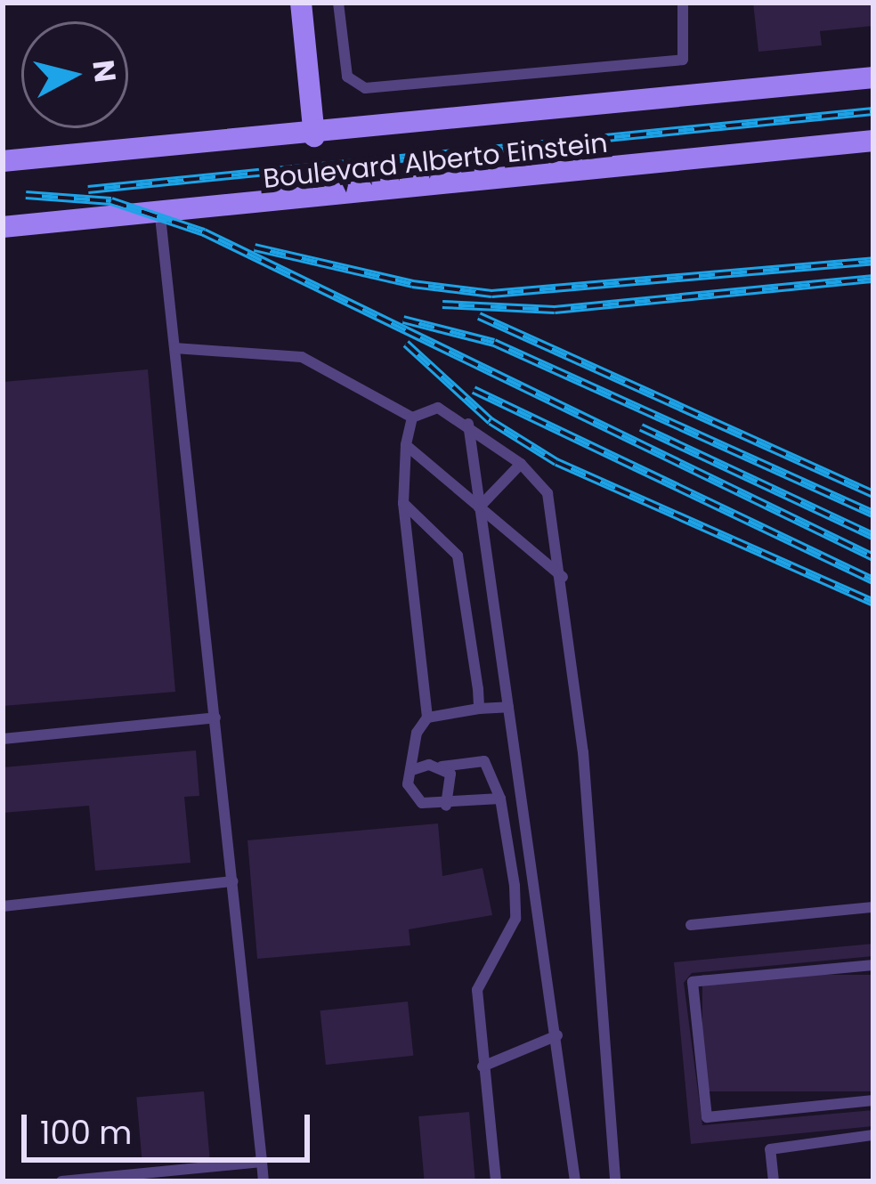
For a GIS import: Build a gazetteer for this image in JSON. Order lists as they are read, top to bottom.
{
  "streets": {
    "main road": ["Boulevard Alberto Einstein"]
  },
  "scale_bar": "100 m",
  "north": "right"
}
